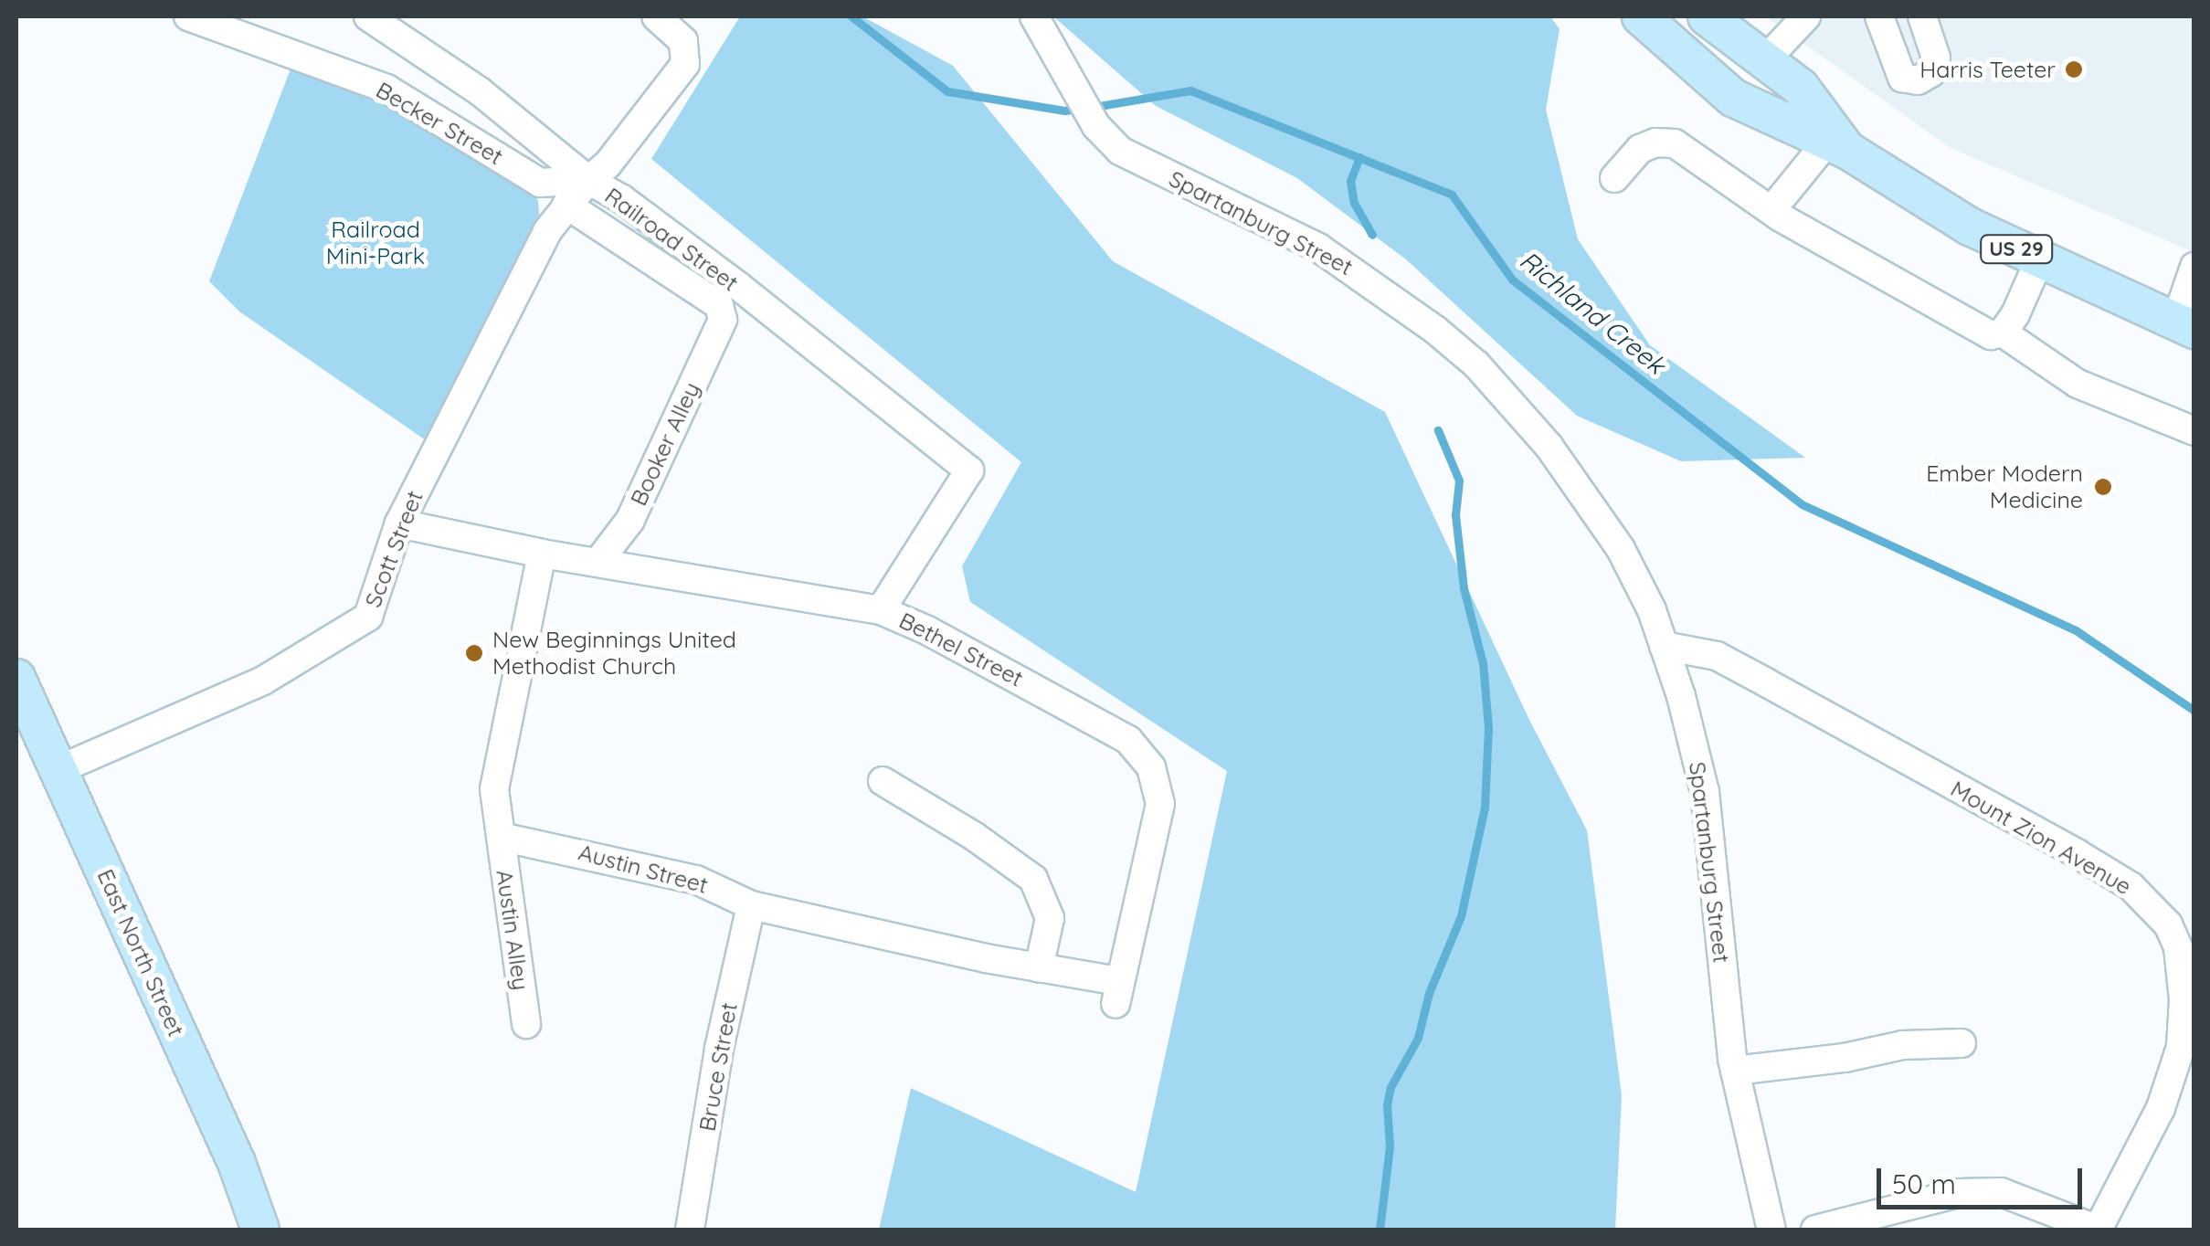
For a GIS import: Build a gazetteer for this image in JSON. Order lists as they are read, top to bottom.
{
  "streets": {
    "main road": ["US 29", "East North Street"],
    "street": [
      "Becker Street",
      "Spartanburg Street",
      "Railroad Street",
      "Booker Alley",
      "Scott Street",
      "Bethel Street",
      "Mount Zion Avenue",
      "Austin Street",
      "Austin Alley",
      "Bruce Street"
    ]
  },
  "crossings": [
    ["Becker Street", "Railroad Street"],
    ["Becker Street", "Scott Street"],
    ["Spartanburg Street", "Mount Zion Avenue"],
    ["Railroad Street", "Scott Street"],
    ["Railroad Street", "Bethel Street"],
    ["Booker Alley", "Scott Street"],
    ["Booker Alley", "Bethel Street"],
    ["Scott Street", "Bethel Street"],
    ["Scott Street", "East North Street"],
    ["Bethel Street", "Austin Street"],
    ["Austin Street", "Austin Alley"],
    ["Austin Street", "Bruce Street"]
  ],
  "water": ["Richland Creek"],
  "parks": ["Railroad Mini-Park"],
  "places": ["Harris Teeter", "Ember Modern Medicine", "New Beginnings United Methodist Church"],
  "scale_bar": "50 m"
}
